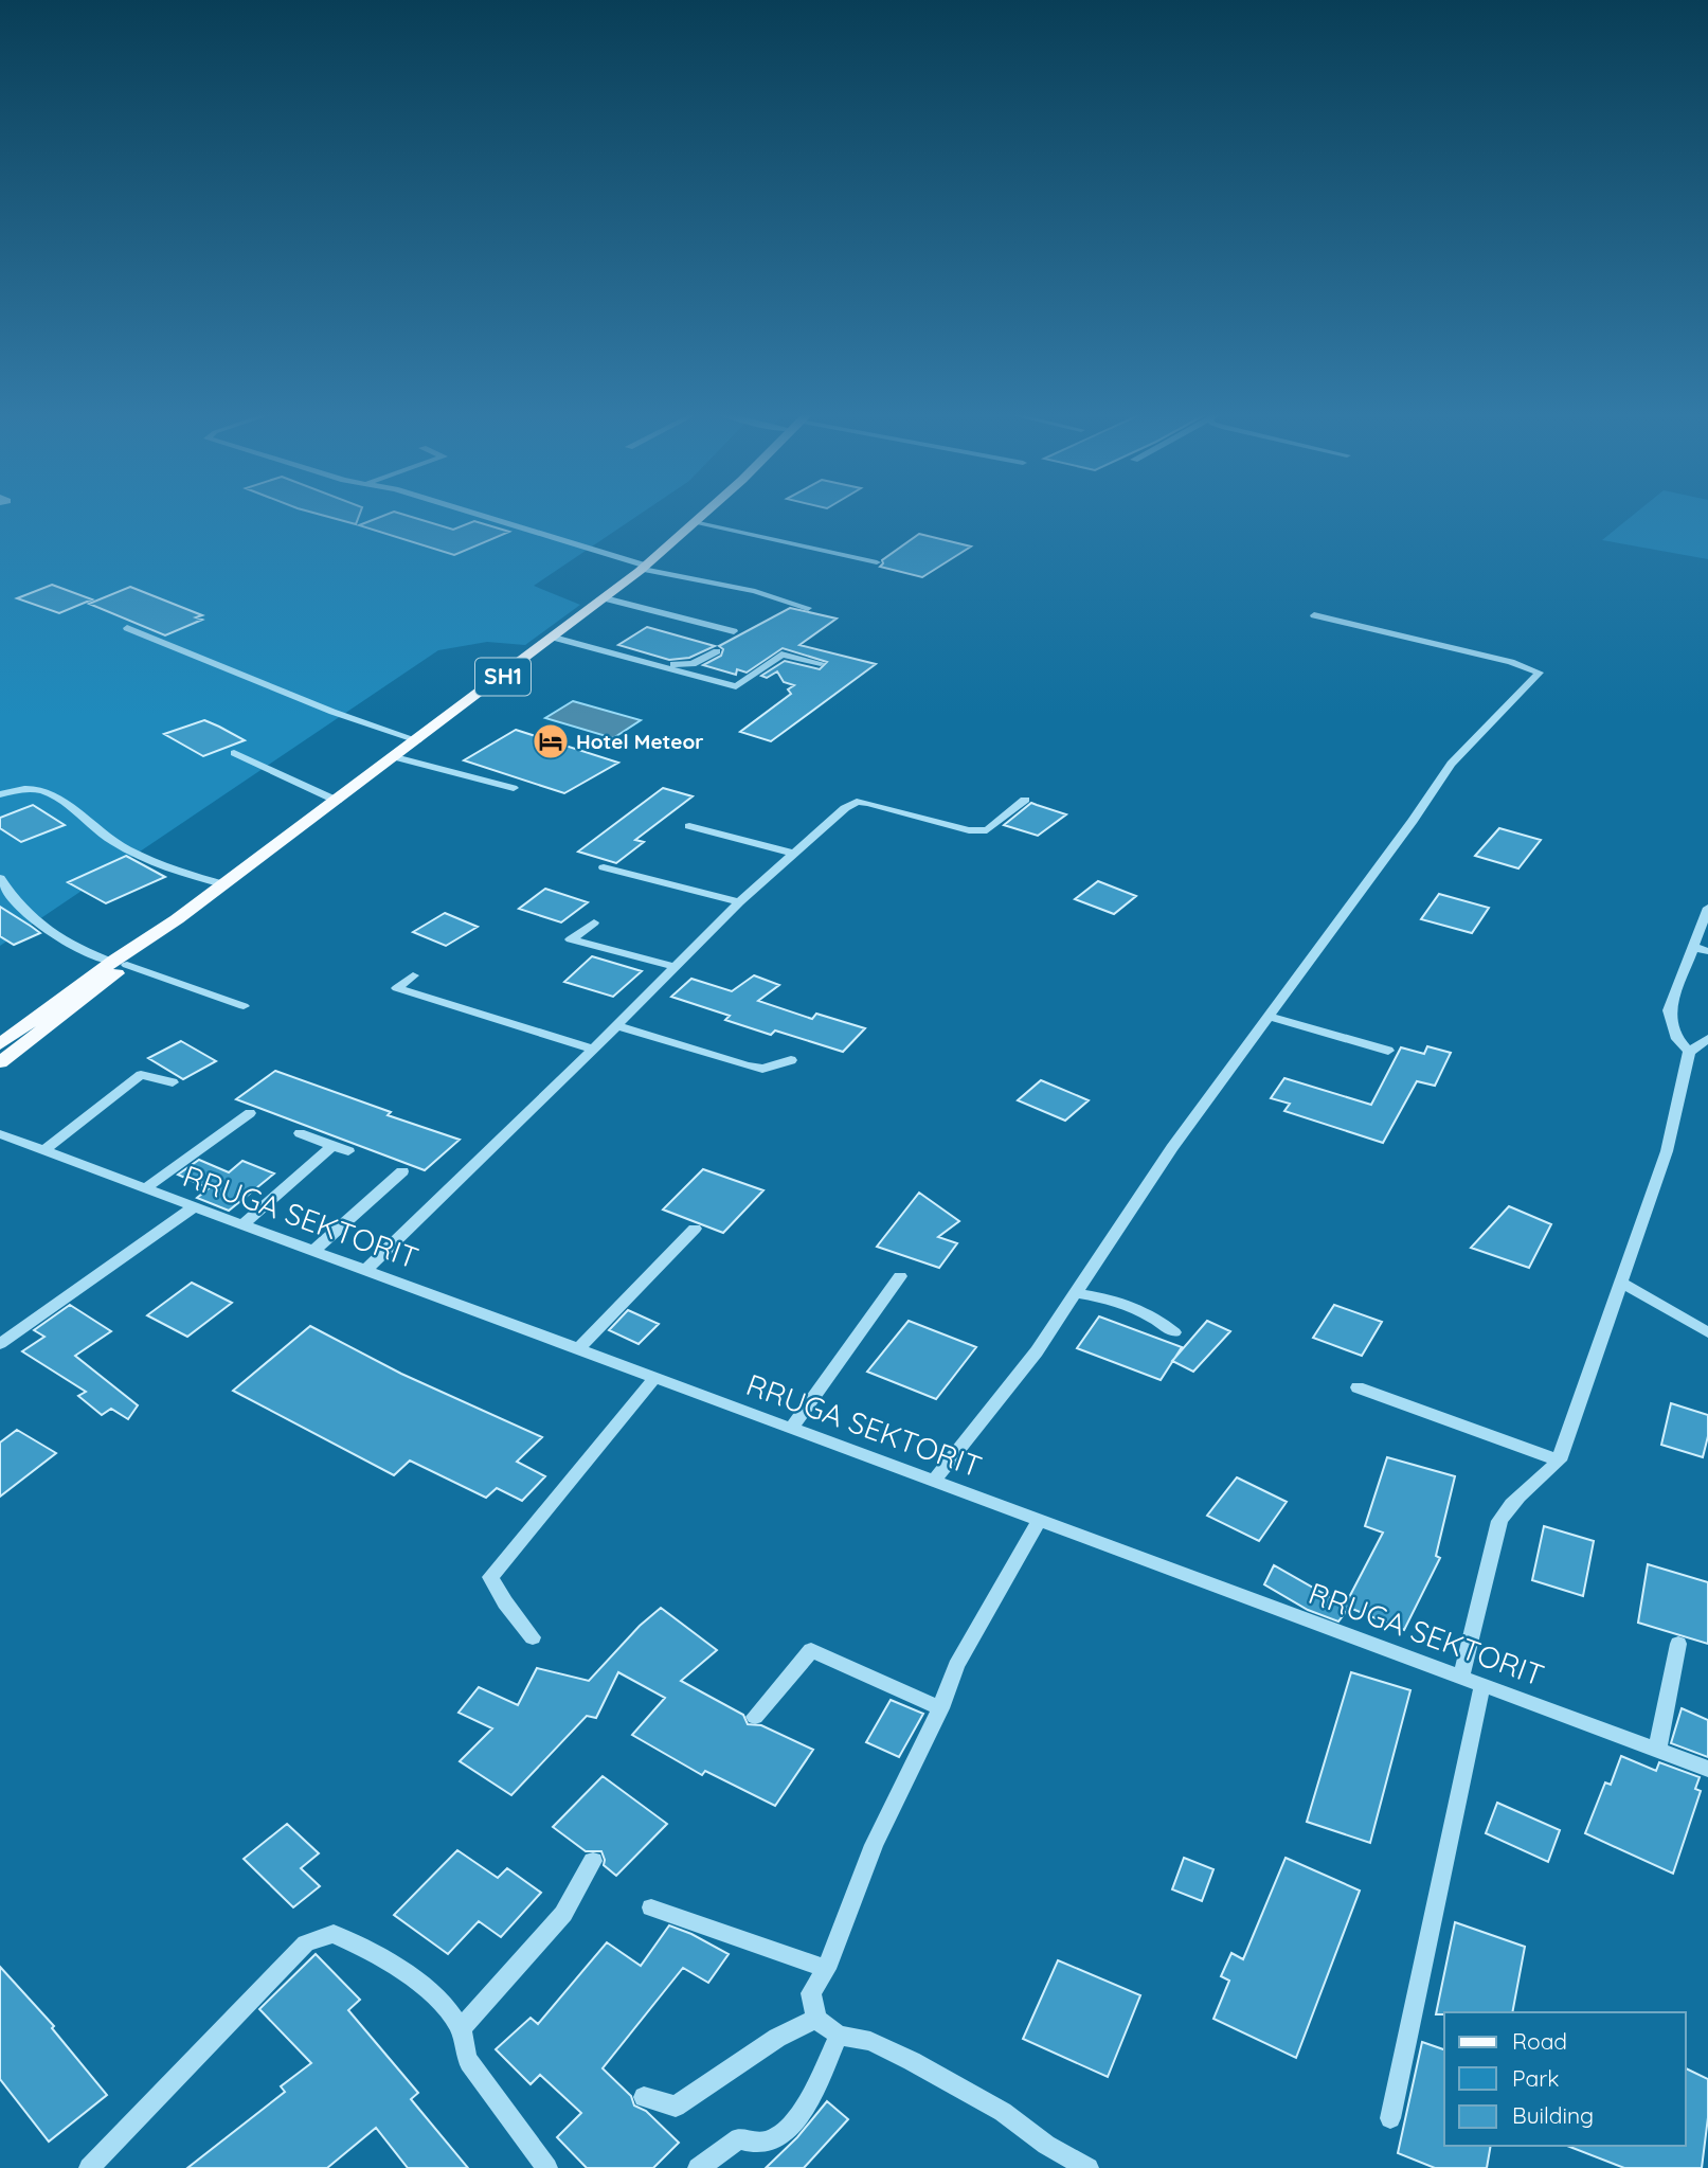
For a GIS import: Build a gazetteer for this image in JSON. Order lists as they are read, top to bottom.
{
  "streets": {
    "main road": ["SH1"],
    "street": ["RRUGA SEKTORIT"]
  },
  "places": {
    "hotel": ["Hotel Meteor"]
  },
  "legend": ["Road", "Park", "Building"]
}
